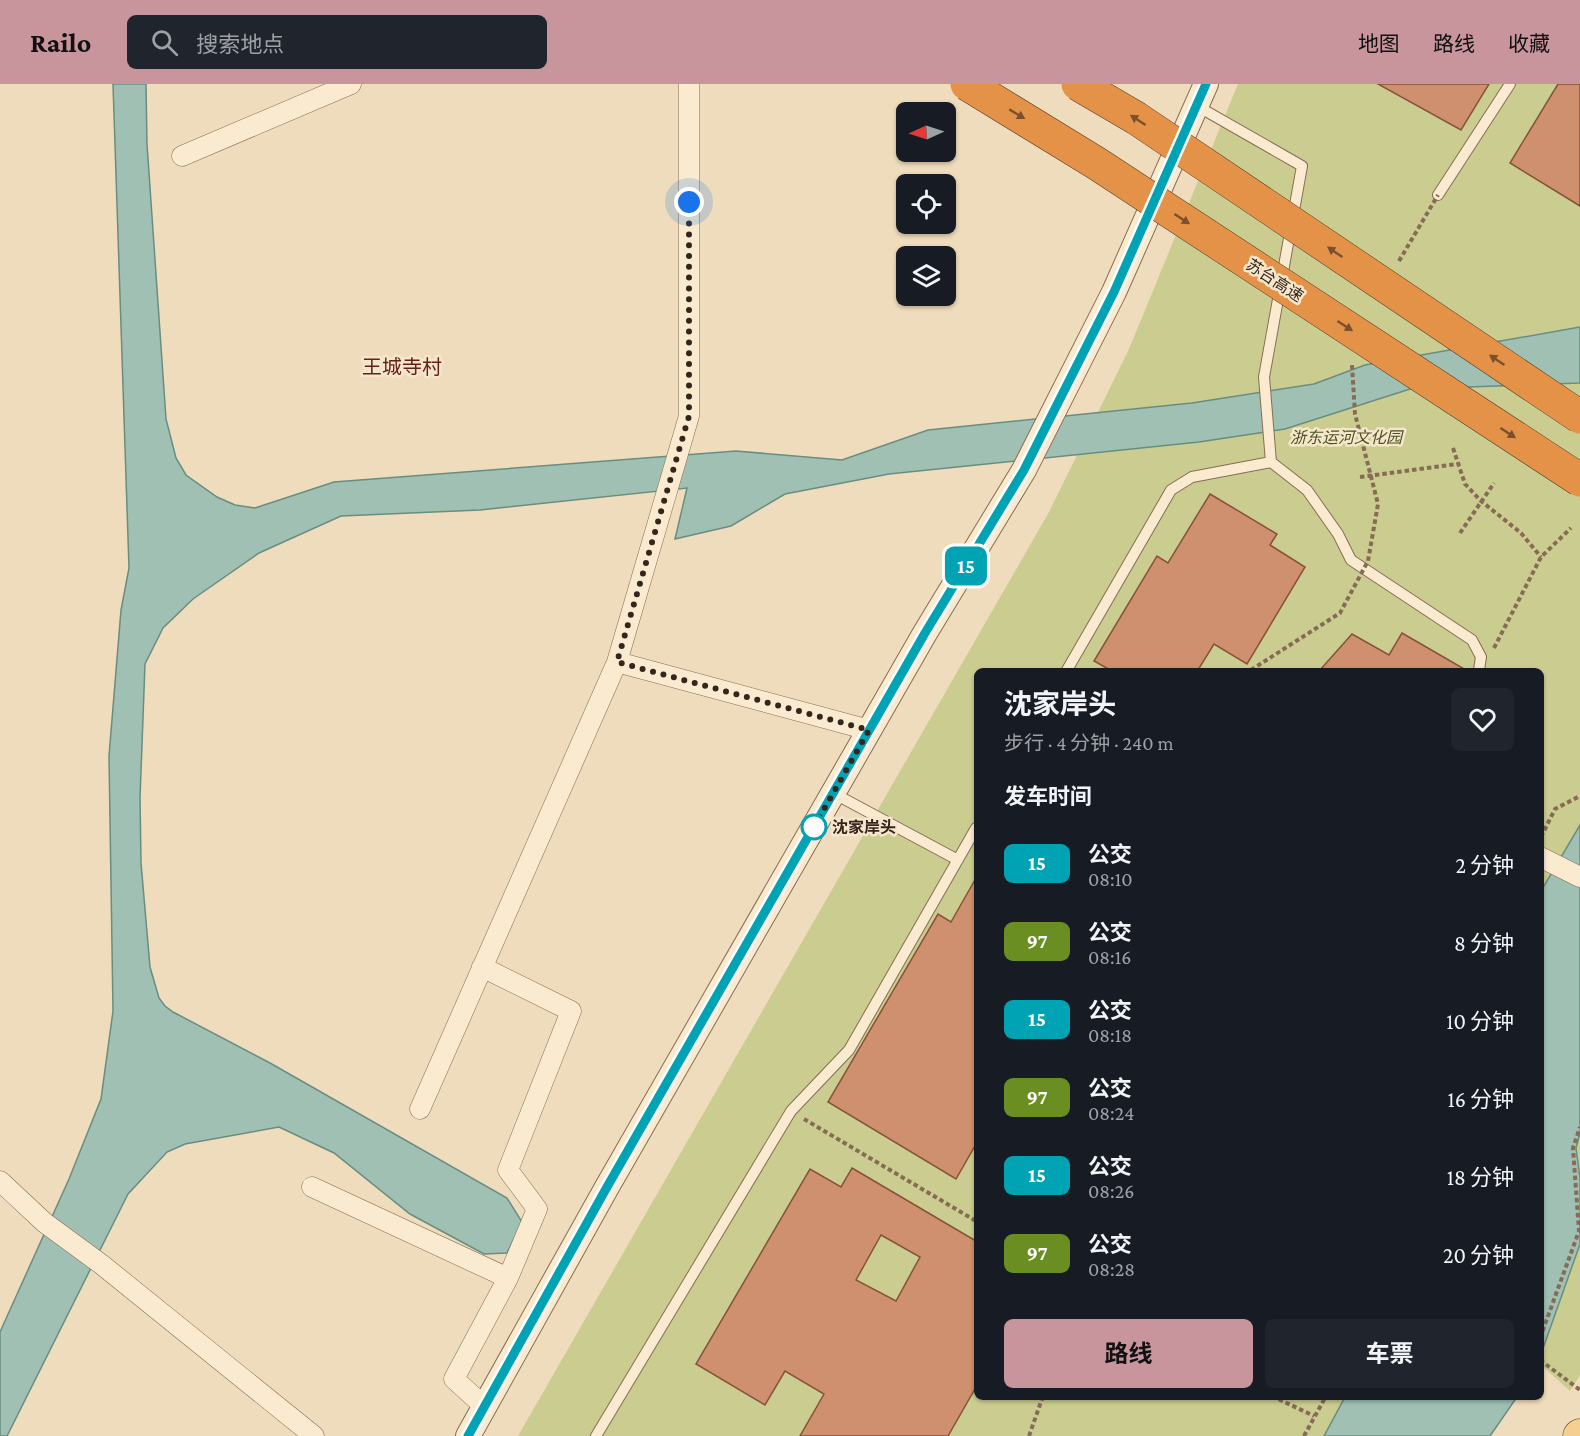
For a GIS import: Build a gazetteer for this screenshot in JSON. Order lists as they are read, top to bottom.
{
  "streets": {
    "highway": ["苏台高速"]
  },
  "districts": ["王城寺村"],
  "parks": ["浙东运河文化园"],
  "places": ["沈家岸头"],
  "lines": ["bus line 15"],
  "north": "left",
  "page": {
    "header": "Railo",
    "search": "搜索地点",
    "nav": ["地图", "路线", "收藏"],
    "on_map": "15",
    "heading": [
      ["沈家岸头", "步行 · 4 分钟 · 240 m"],
      "发车时间"
    ],
    "list": [
      {
        "mark": "15",
        "name": "公交",
        "note": "08:10",
        "value": "2 分钟"
      },
      {
        "mark": "97",
        "name": "公交",
        "note": "08:16",
        "value": "8 分钟"
      },
      {
        "mark": "15",
        "name": "公交",
        "note": "08:18",
        "value": "10 分钟"
      },
      {
        "mark": "97",
        "name": "公交",
        "note": "08:24",
        "value": "16 分钟"
      },
      {
        "mark": "15",
        "name": "公交",
        "note": "08:26",
        "value": "18 分钟"
      },
      {
        "mark": "97",
        "name": "公交",
        "note": "08:28",
        "value": "20 分钟"
      }
    ],
    "buttons": ["路线", "车票"]
  }
}
